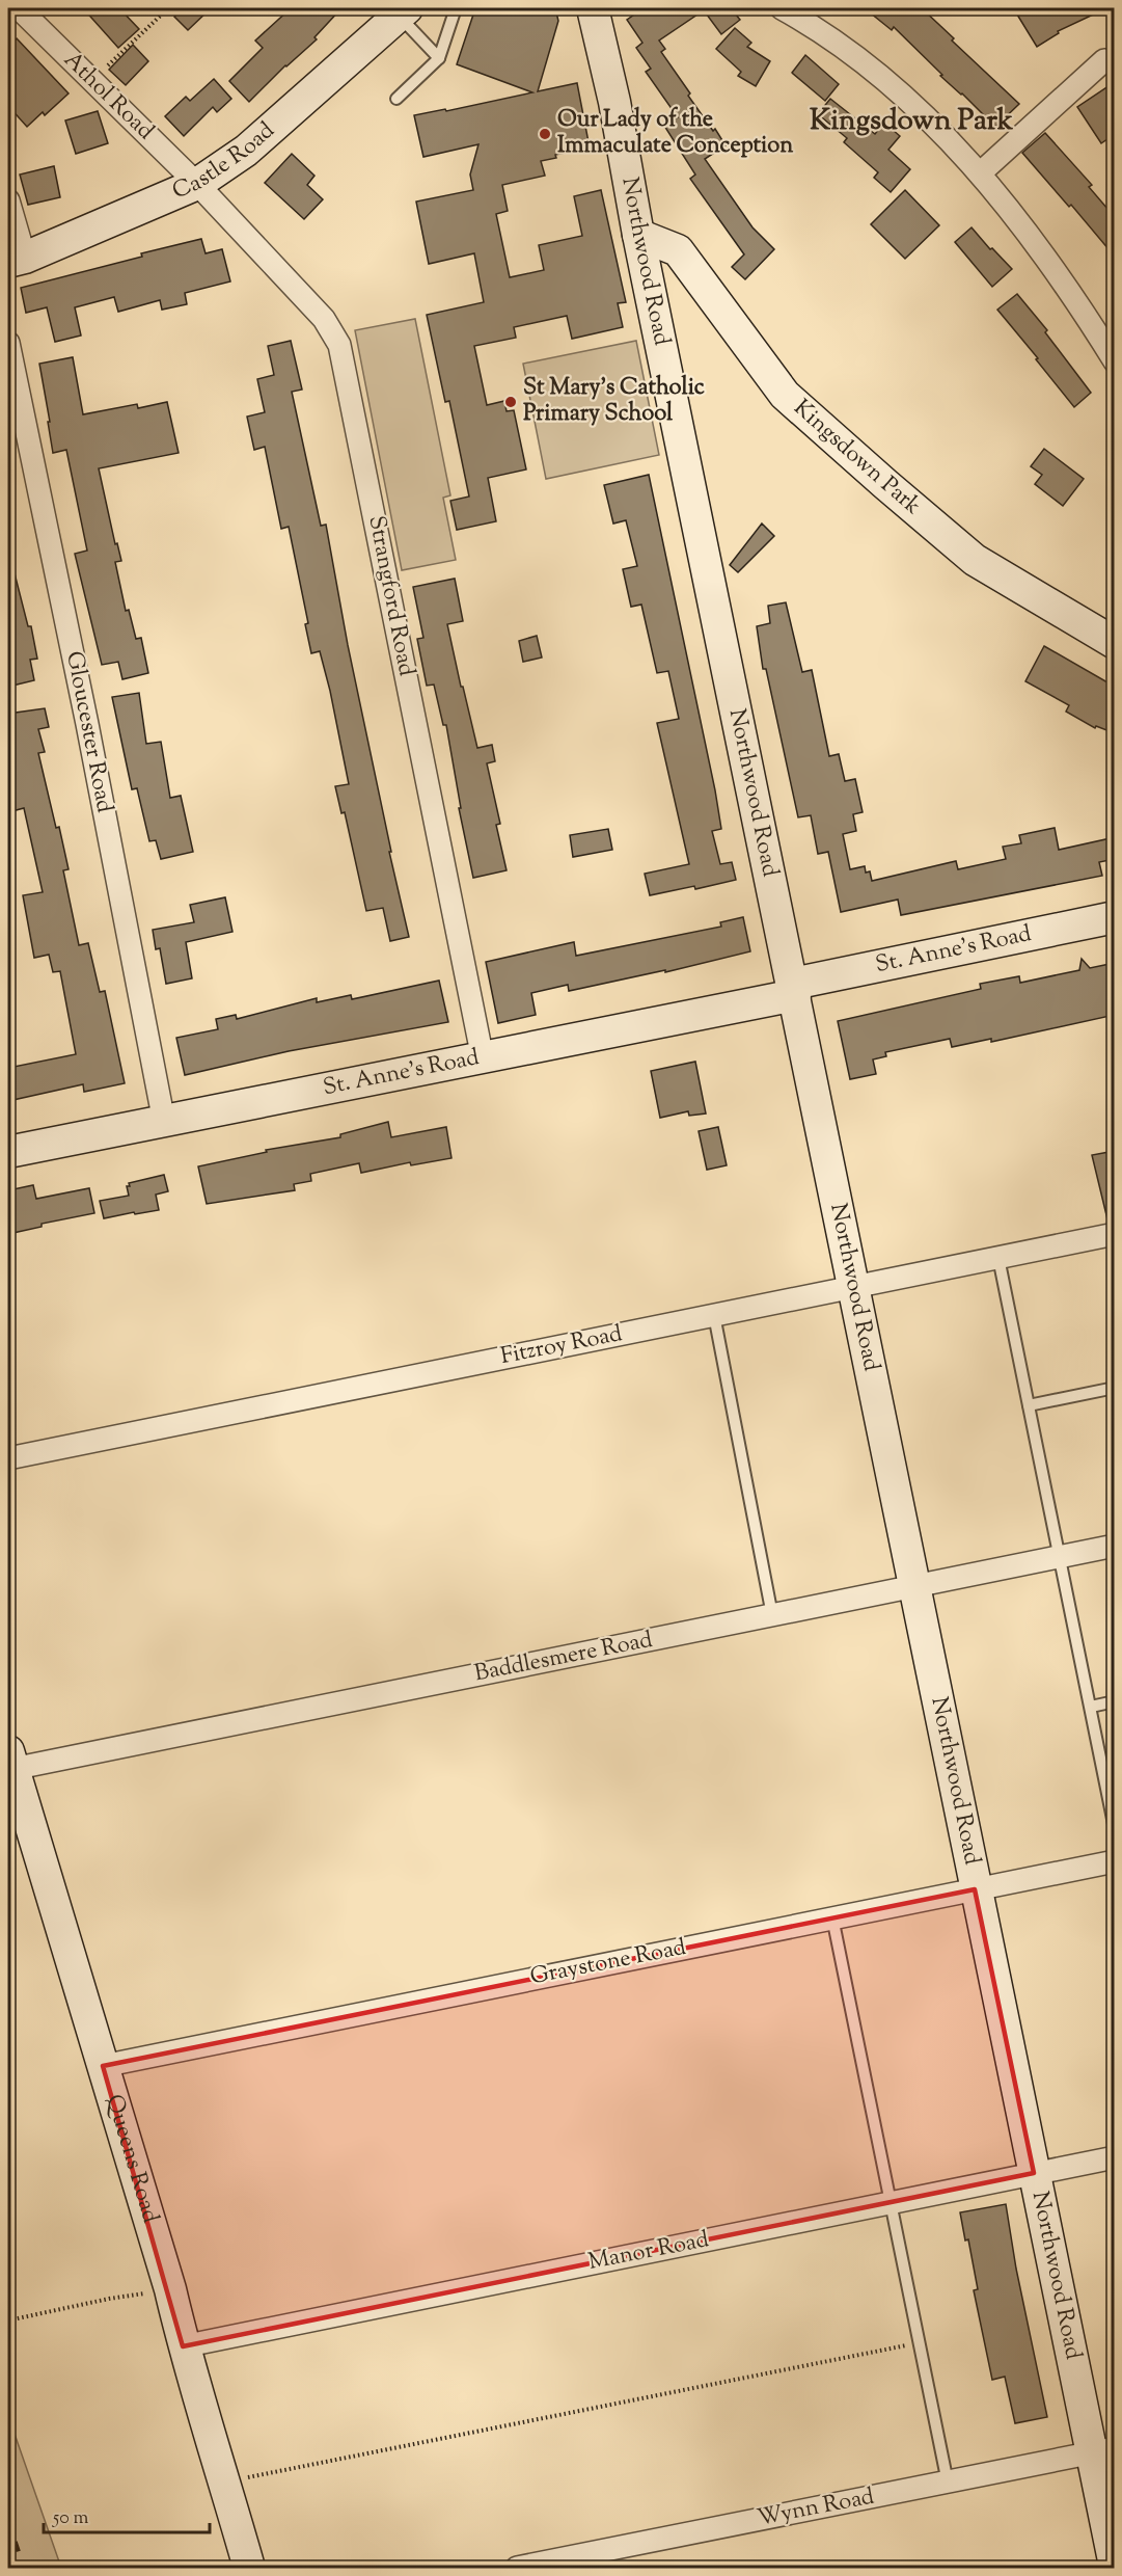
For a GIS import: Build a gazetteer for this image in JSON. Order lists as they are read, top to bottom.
{
  "streets": {
    "street": [
      "Athol Road",
      "Castle Road",
      "Northwood Road",
      "Kingsdown Park",
      "Strangford Road",
      "Gloucester Road",
      "St. Anne's Road",
      "Fitzroy Road",
      "Baddlesmere Road",
      "Graystone Road",
      "Queens Road",
      "Manor Road",
      "Wynn Road"
    ]
  },
  "crossings": [
    ["Athol Road", "Castle Road"],
    ["Athol Road", "Strangford Road"],
    ["Castle Road", "Strangford Road"],
    ["Northwood Road", "Kingsdown Park"],
    ["Northwood Road", "St. Anne's Road"],
    ["Northwood Road", "Fitzroy Road"],
    ["Northwood Road", "Baddlesmere Road"],
    ["Northwood Road", "Graystone Road"],
    ["Northwood Road", "Manor Road"],
    ["Northwood Road", "Wynn Road"],
    ["Strangford Road", "St. Anne's Road"],
    ["Gloucester Road", "St. Anne's Road"],
    ["Baddlesmere Road", "Queens Road"],
    ["Graystone Road", "Queens Road"],
    ["Queens Road", "Manor Road"]
  ],
  "districts": ["Kingsdown Park"],
  "places": ["Our Lady of the Immaculate Conception", "St Mary's Catholic Primary School"],
  "scale_bar": "50 m"
}
